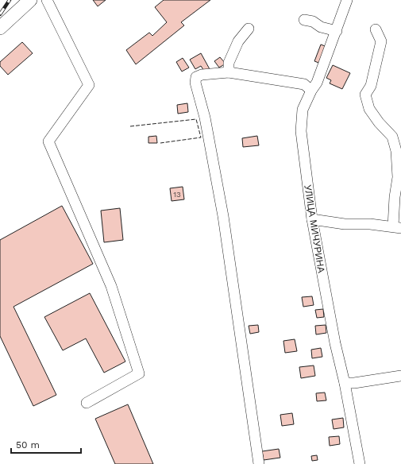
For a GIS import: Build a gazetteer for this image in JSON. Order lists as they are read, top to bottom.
{
  "streets": {
    "street": ["УЛИЦА МИЧУРИНА"]
  },
  "house_numbers": ["13"],
  "scale_bar": "50 m"
}
